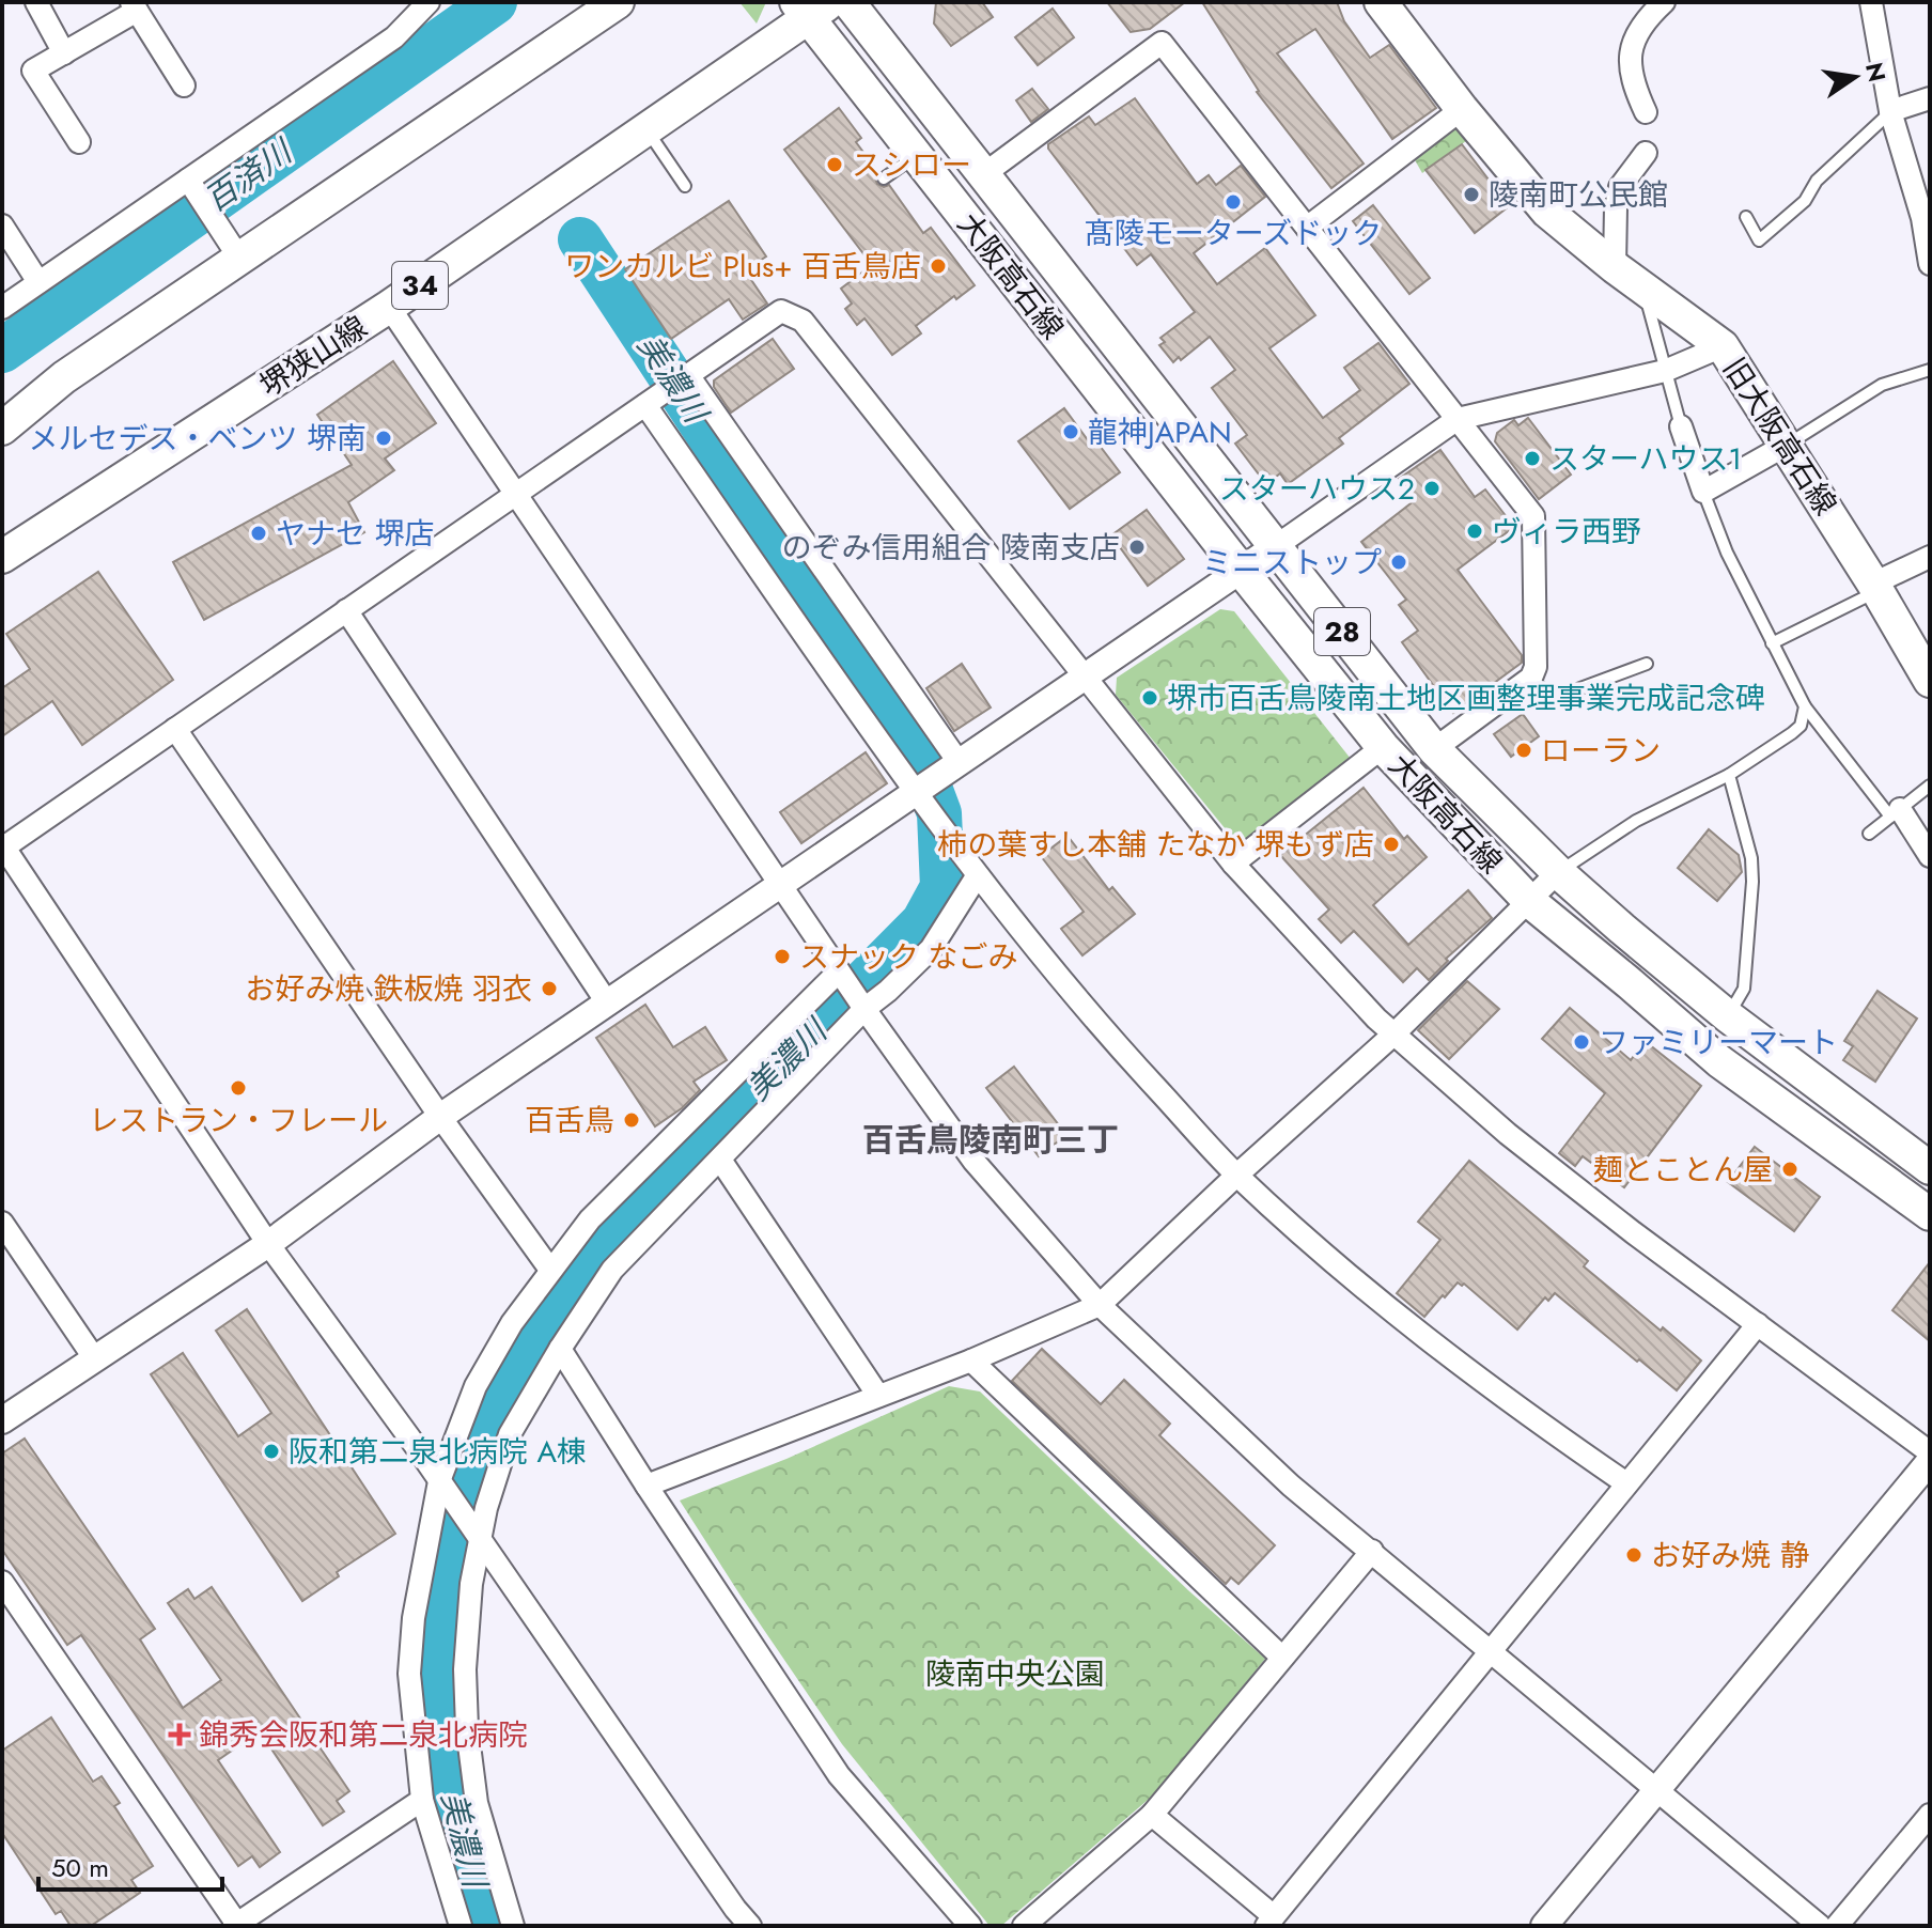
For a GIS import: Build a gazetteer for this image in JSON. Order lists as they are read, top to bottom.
{
  "streets": {
    "main road": [
      "大阪高石線",
      "34",
      "堺狭山線",
      "旧大阪高石線",
      "28"
    ]
  },
  "crossings": [
    ["大阪高石線", "堺狭山線"]
  ],
  "districts": ["百舌鳥陵南町三丁"],
  "water": ["百済川", "美濃川"],
  "parks": ["陵南中央公園"],
  "places": {
    "other": [
      "スシロー",
      "陵南町公民館",
      "髙陵モーターズドック",
      "ワンカルビ Plus+ 百舌鳥店",
      "龍神JAPAN",
      "メルセデス・ベンツ 堺南",
      "スターハウス1",
      "スターハウス2",
      "ヴィラ西野",
      "ヤナセ 堺店",
      "のぞみ信用組合 陵南支店",
      "ミニストップ",
      "堺市百舌鳥陵南土地区画整理事業完成記念碑",
      "ローラン",
      "柿の葉すし本舗 たなか 堺もず店",
      "スナック なごみ",
      "お好み焼 鉄板焼 羽衣",
      "ファミリーマート",
      "レストラン・フレール",
      "百舌鳥",
      "麺とことん屋",
      "阪和第二泉北病院 A棟",
      "お好み焼 静"
    ],
    "health": ["錦秀会阪和第二泉北病院"]
  },
  "scale_bar": "50 m",
  "north": "right"
}
